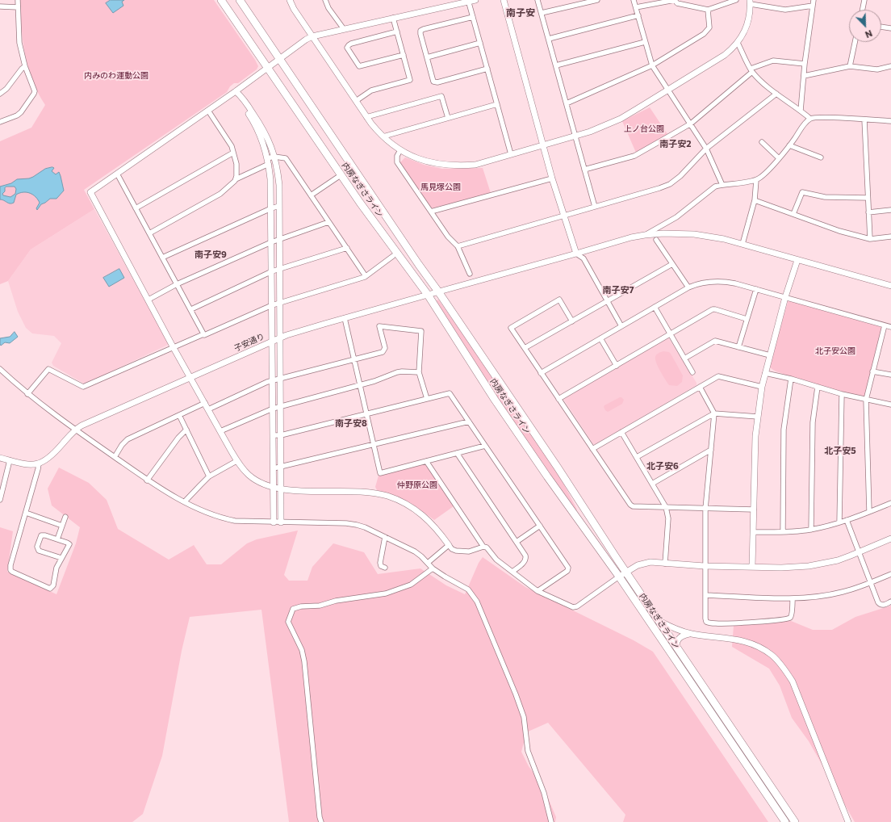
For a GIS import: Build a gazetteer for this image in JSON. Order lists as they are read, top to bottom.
{
  "streets": {
    "highway": ["内房なぎさライン"],
    "street": ["子安通り"]
  },
  "crossings": [
    ["内房なぎさライン", "子安通り"]
  ],
  "districts": [
    "南子安",
    "南子安2",
    "南子安9",
    "南子安7",
    "南子安8",
    "北子安5",
    "北子安6"
  ],
  "parks": [
    "内みのわ運動公園",
    "上ノ台公園",
    "馬見塚公園",
    "北子安公園",
    "仲野原公園"
  ],
  "north": "bottom right"
}
